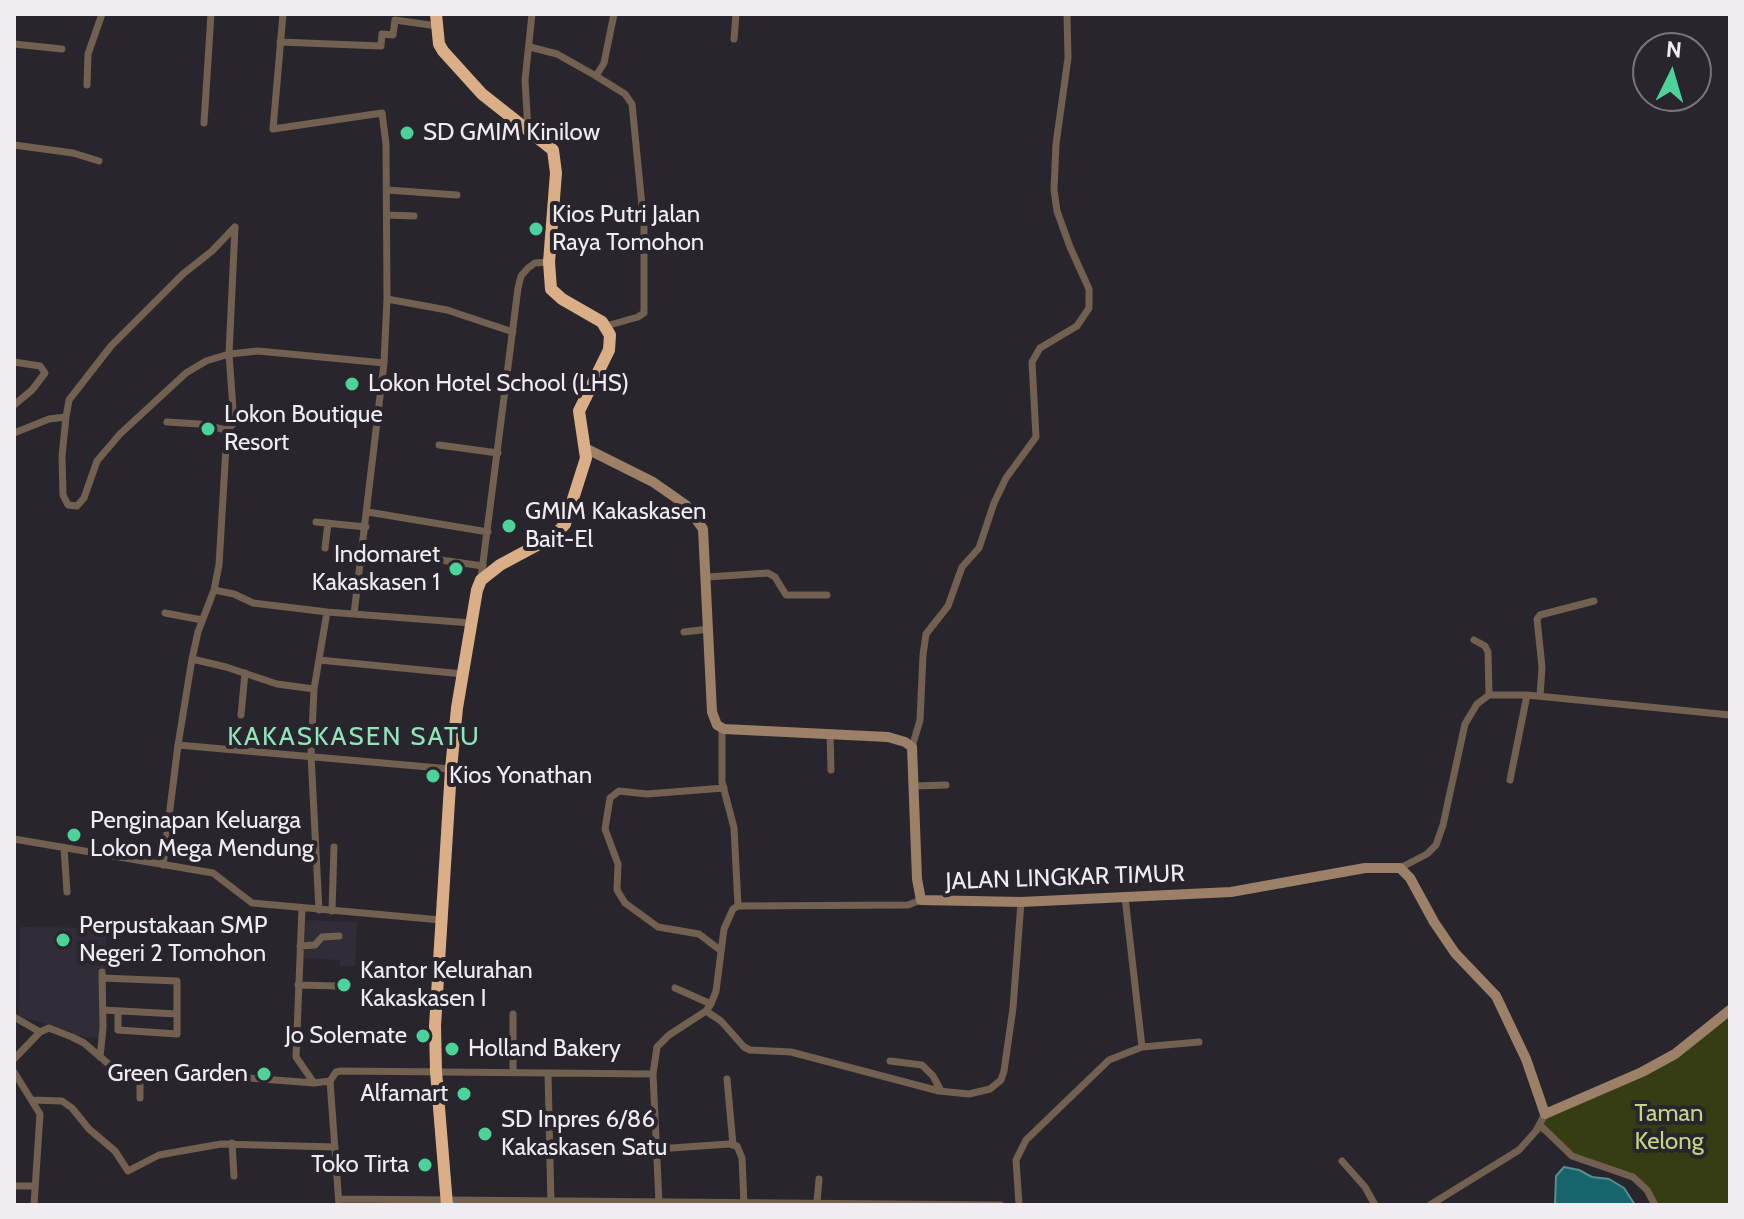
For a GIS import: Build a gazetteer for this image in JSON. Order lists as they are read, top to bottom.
{
  "streets": {
    "main road": ["JALAN LINGKAR TIMUR"]
  },
  "districts": ["KAKASKASEN SATU"],
  "parks": ["Taman Kelong"],
  "places": [
    "SD GMIM Kinilow",
    "Kios Putri Jalan Raya Tomohon",
    "Lokon Hotel School (LHS)",
    "Lokon Boutique Resort",
    "GMIM Kakaskasen Bait-El",
    "Indomaret Kakaskasen 1",
    "Kios Yonathan",
    "Penginapan Keluarga Lokon Mega Mendung",
    "Perpustakaan SMP Negeri 2 Tomohon",
    "Kantor Kelurahan Kakaskasen I",
    "Jo Solemate",
    "Holland Bakery",
    "Green Garden",
    "Alfamart",
    "SD Inpres 6/86 Kakaskasen Satu",
    "Toko Tirta"
  ],
  "north": "top"
}
